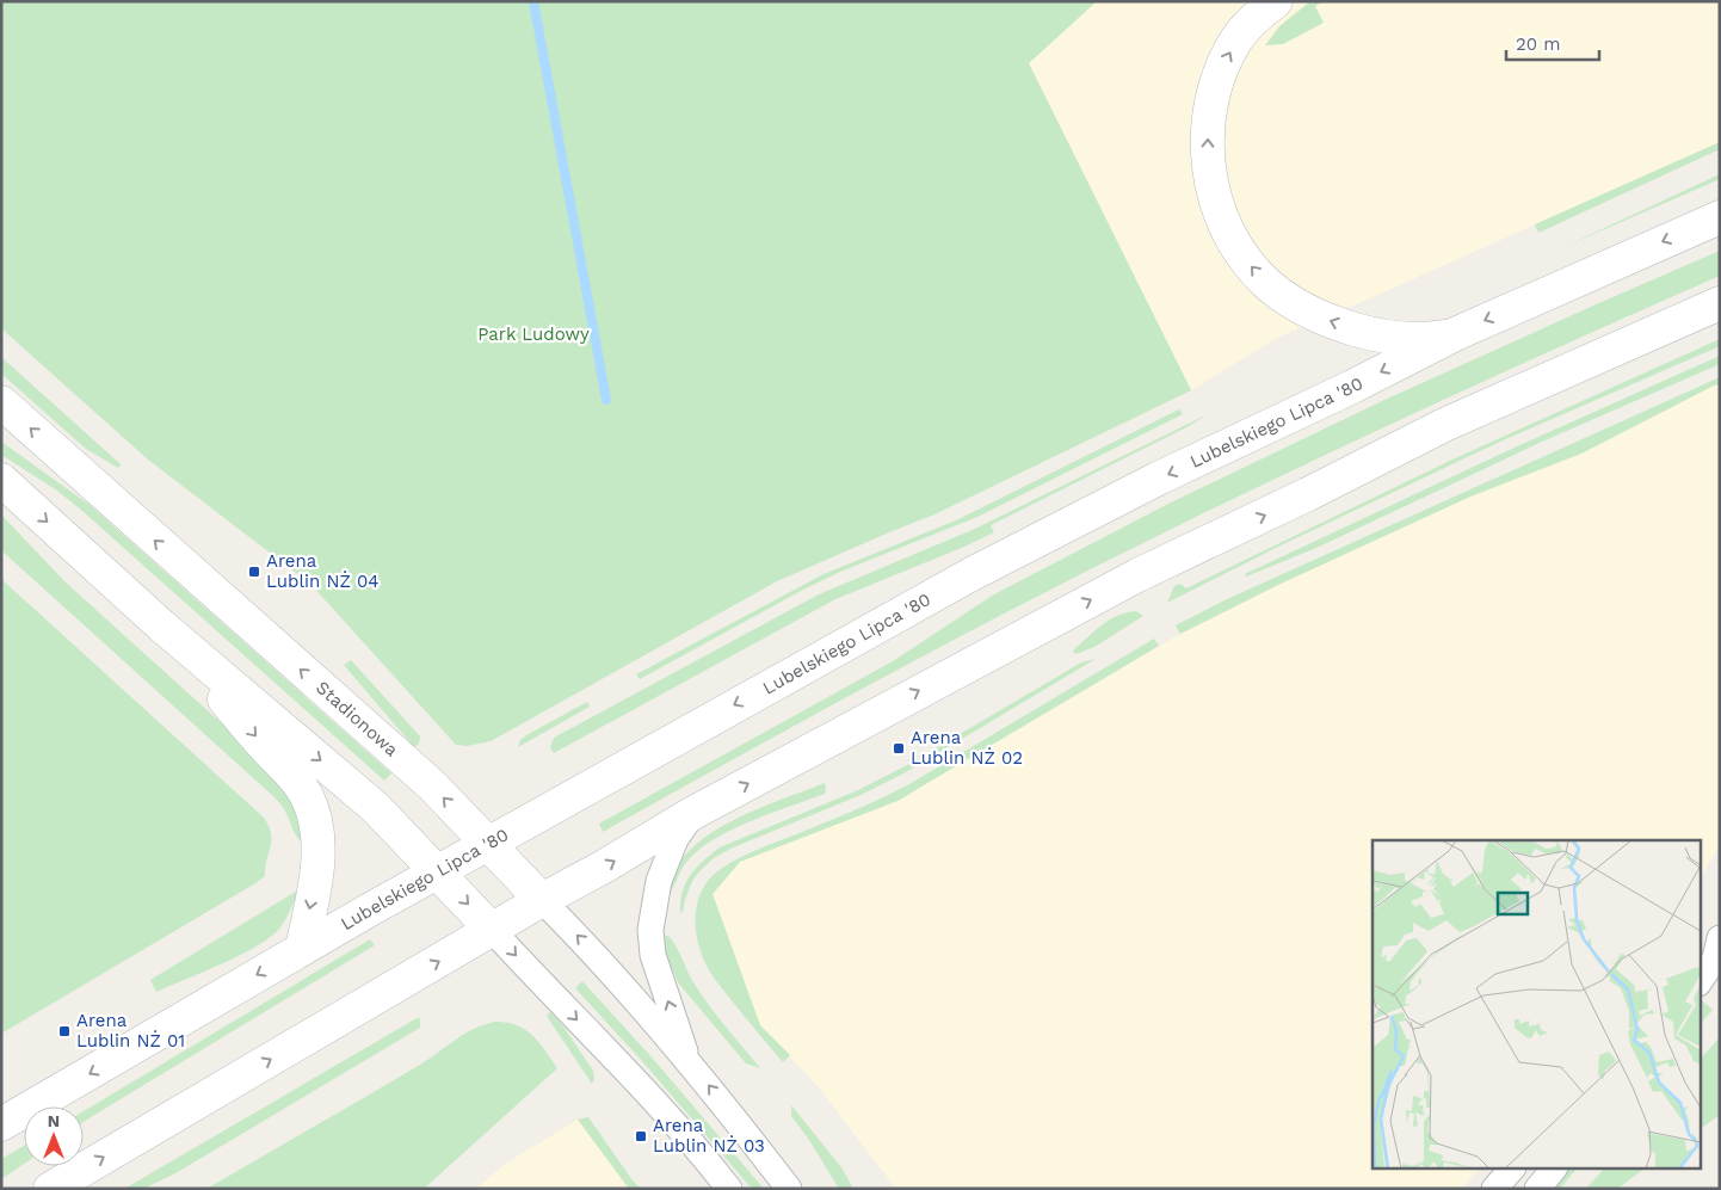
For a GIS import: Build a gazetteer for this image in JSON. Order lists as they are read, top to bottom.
{
  "streets": {
    "main road": ["Lubelskiego Lipca '80", "Stadionowa"]
  },
  "crossings": [
    ["Lubelskiego Lipca '80", "Stadionowa"]
  ],
  "one_way": ["Stadionowa"],
  "parks": ["Park Ludowy"],
  "places": {
    "transit": [
      "Arena Lublin NŻ 04",
      "Arena Lublin NŻ 02",
      "Arena Lublin NŻ 01",
      "Arena Lublin NŻ 03"
    ]
  },
  "scale_bar": "20 m",
  "north": "top"
}
